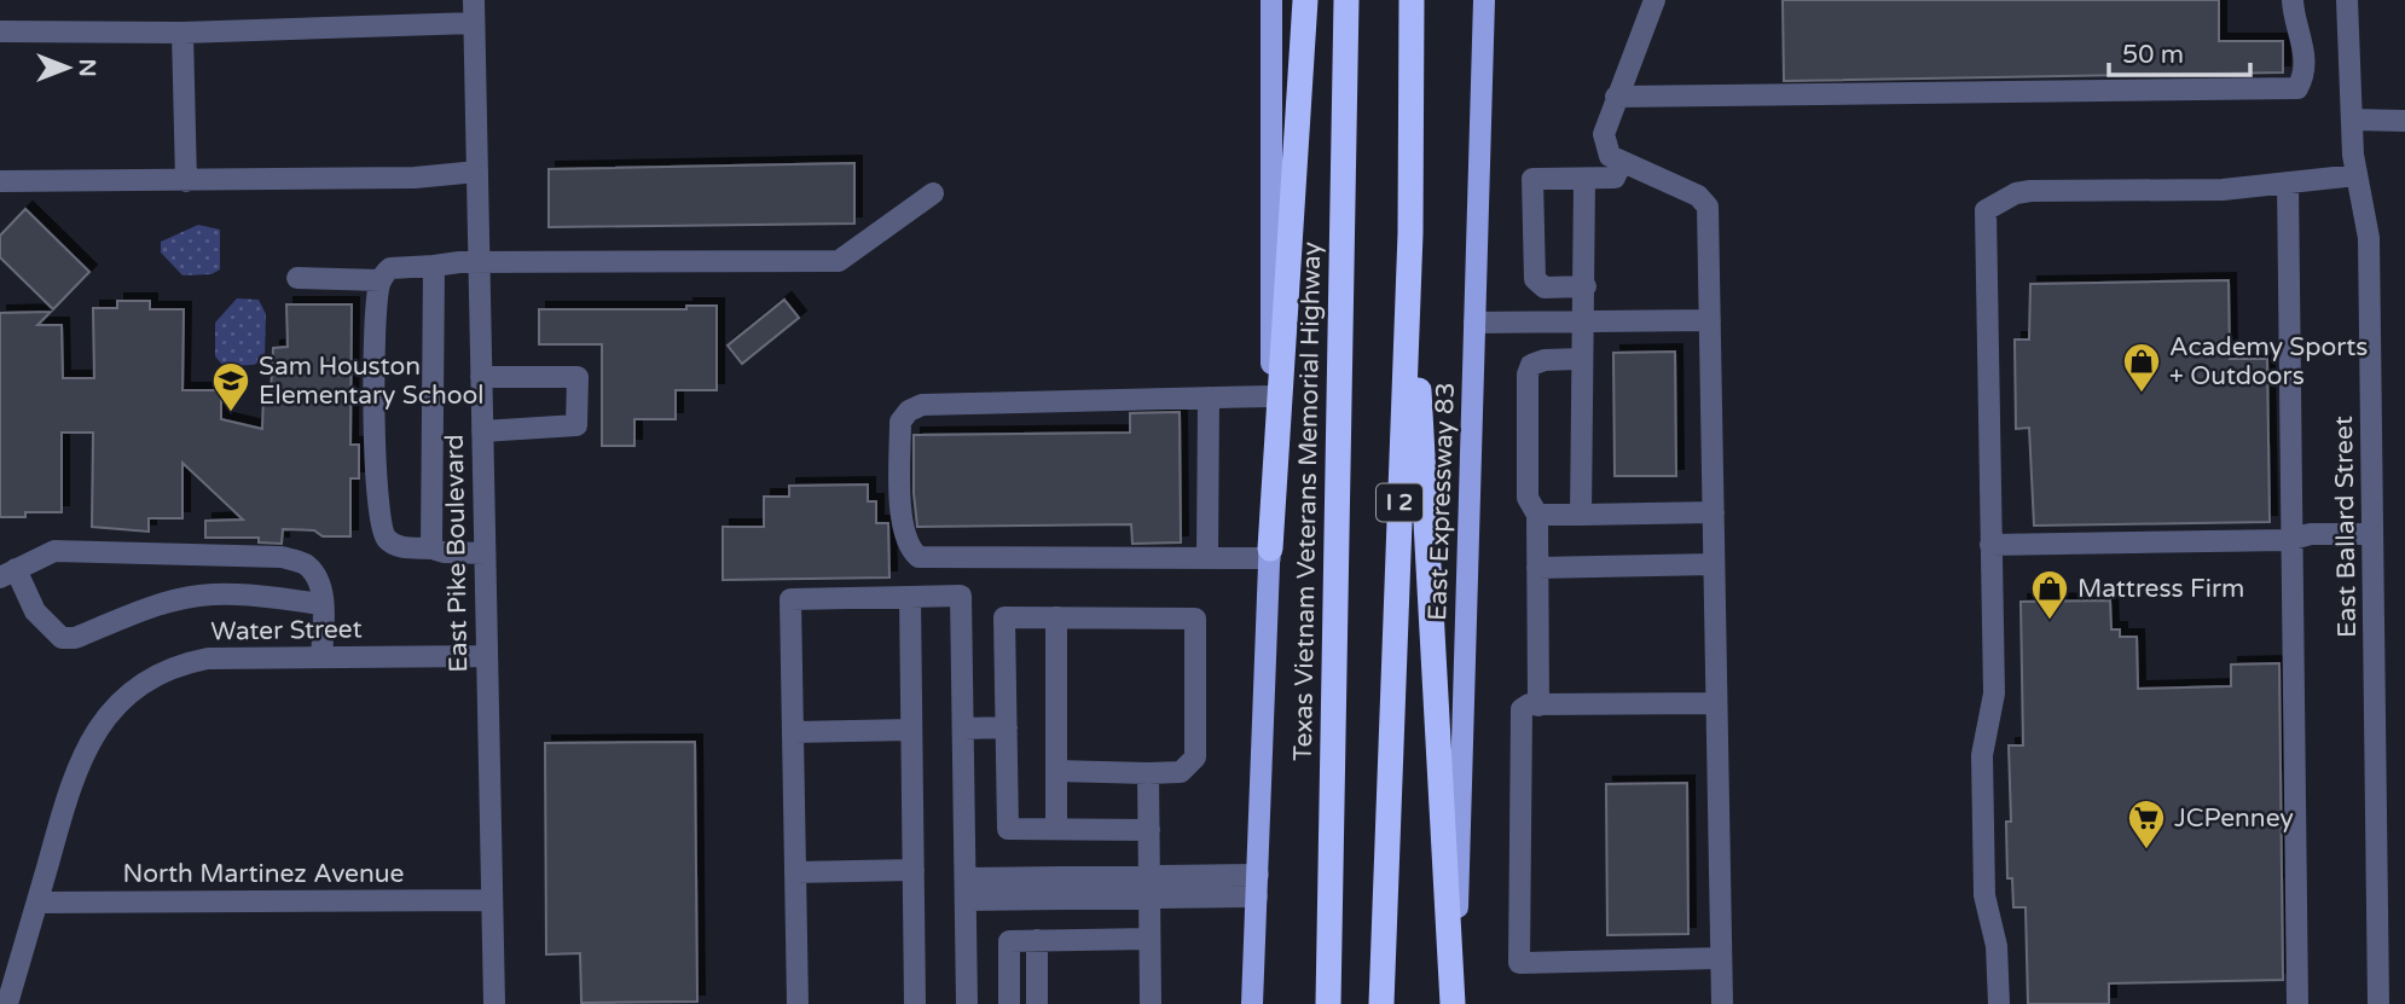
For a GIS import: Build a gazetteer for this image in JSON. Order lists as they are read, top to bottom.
{
  "streets": {
    "highway": ["Texas Vietnam Veterans Memorial Highway", "I 2"],
    "main road": ["East Expressway 83"],
    "street": [
      "East Ballard Street",
      "East Pike Boulevard",
      "Water Street",
      "North Martinez Avenue"
    ]
  },
  "crossings": [
    ["East Pike Boulevard", "Water Street"],
    ["East Pike Boulevard", "North Martinez Avenue"],
    ["Water Street", "North Martinez Avenue"]
  ],
  "places": {
    "shop": ["Academy Sports + Outdoors", "Mattress Firm"],
    "school or university": ["Sam Houston Elementary School"],
    "supermarket": ["JCPenney"]
  },
  "scale_bar": "50 m",
  "north": "right"
}
